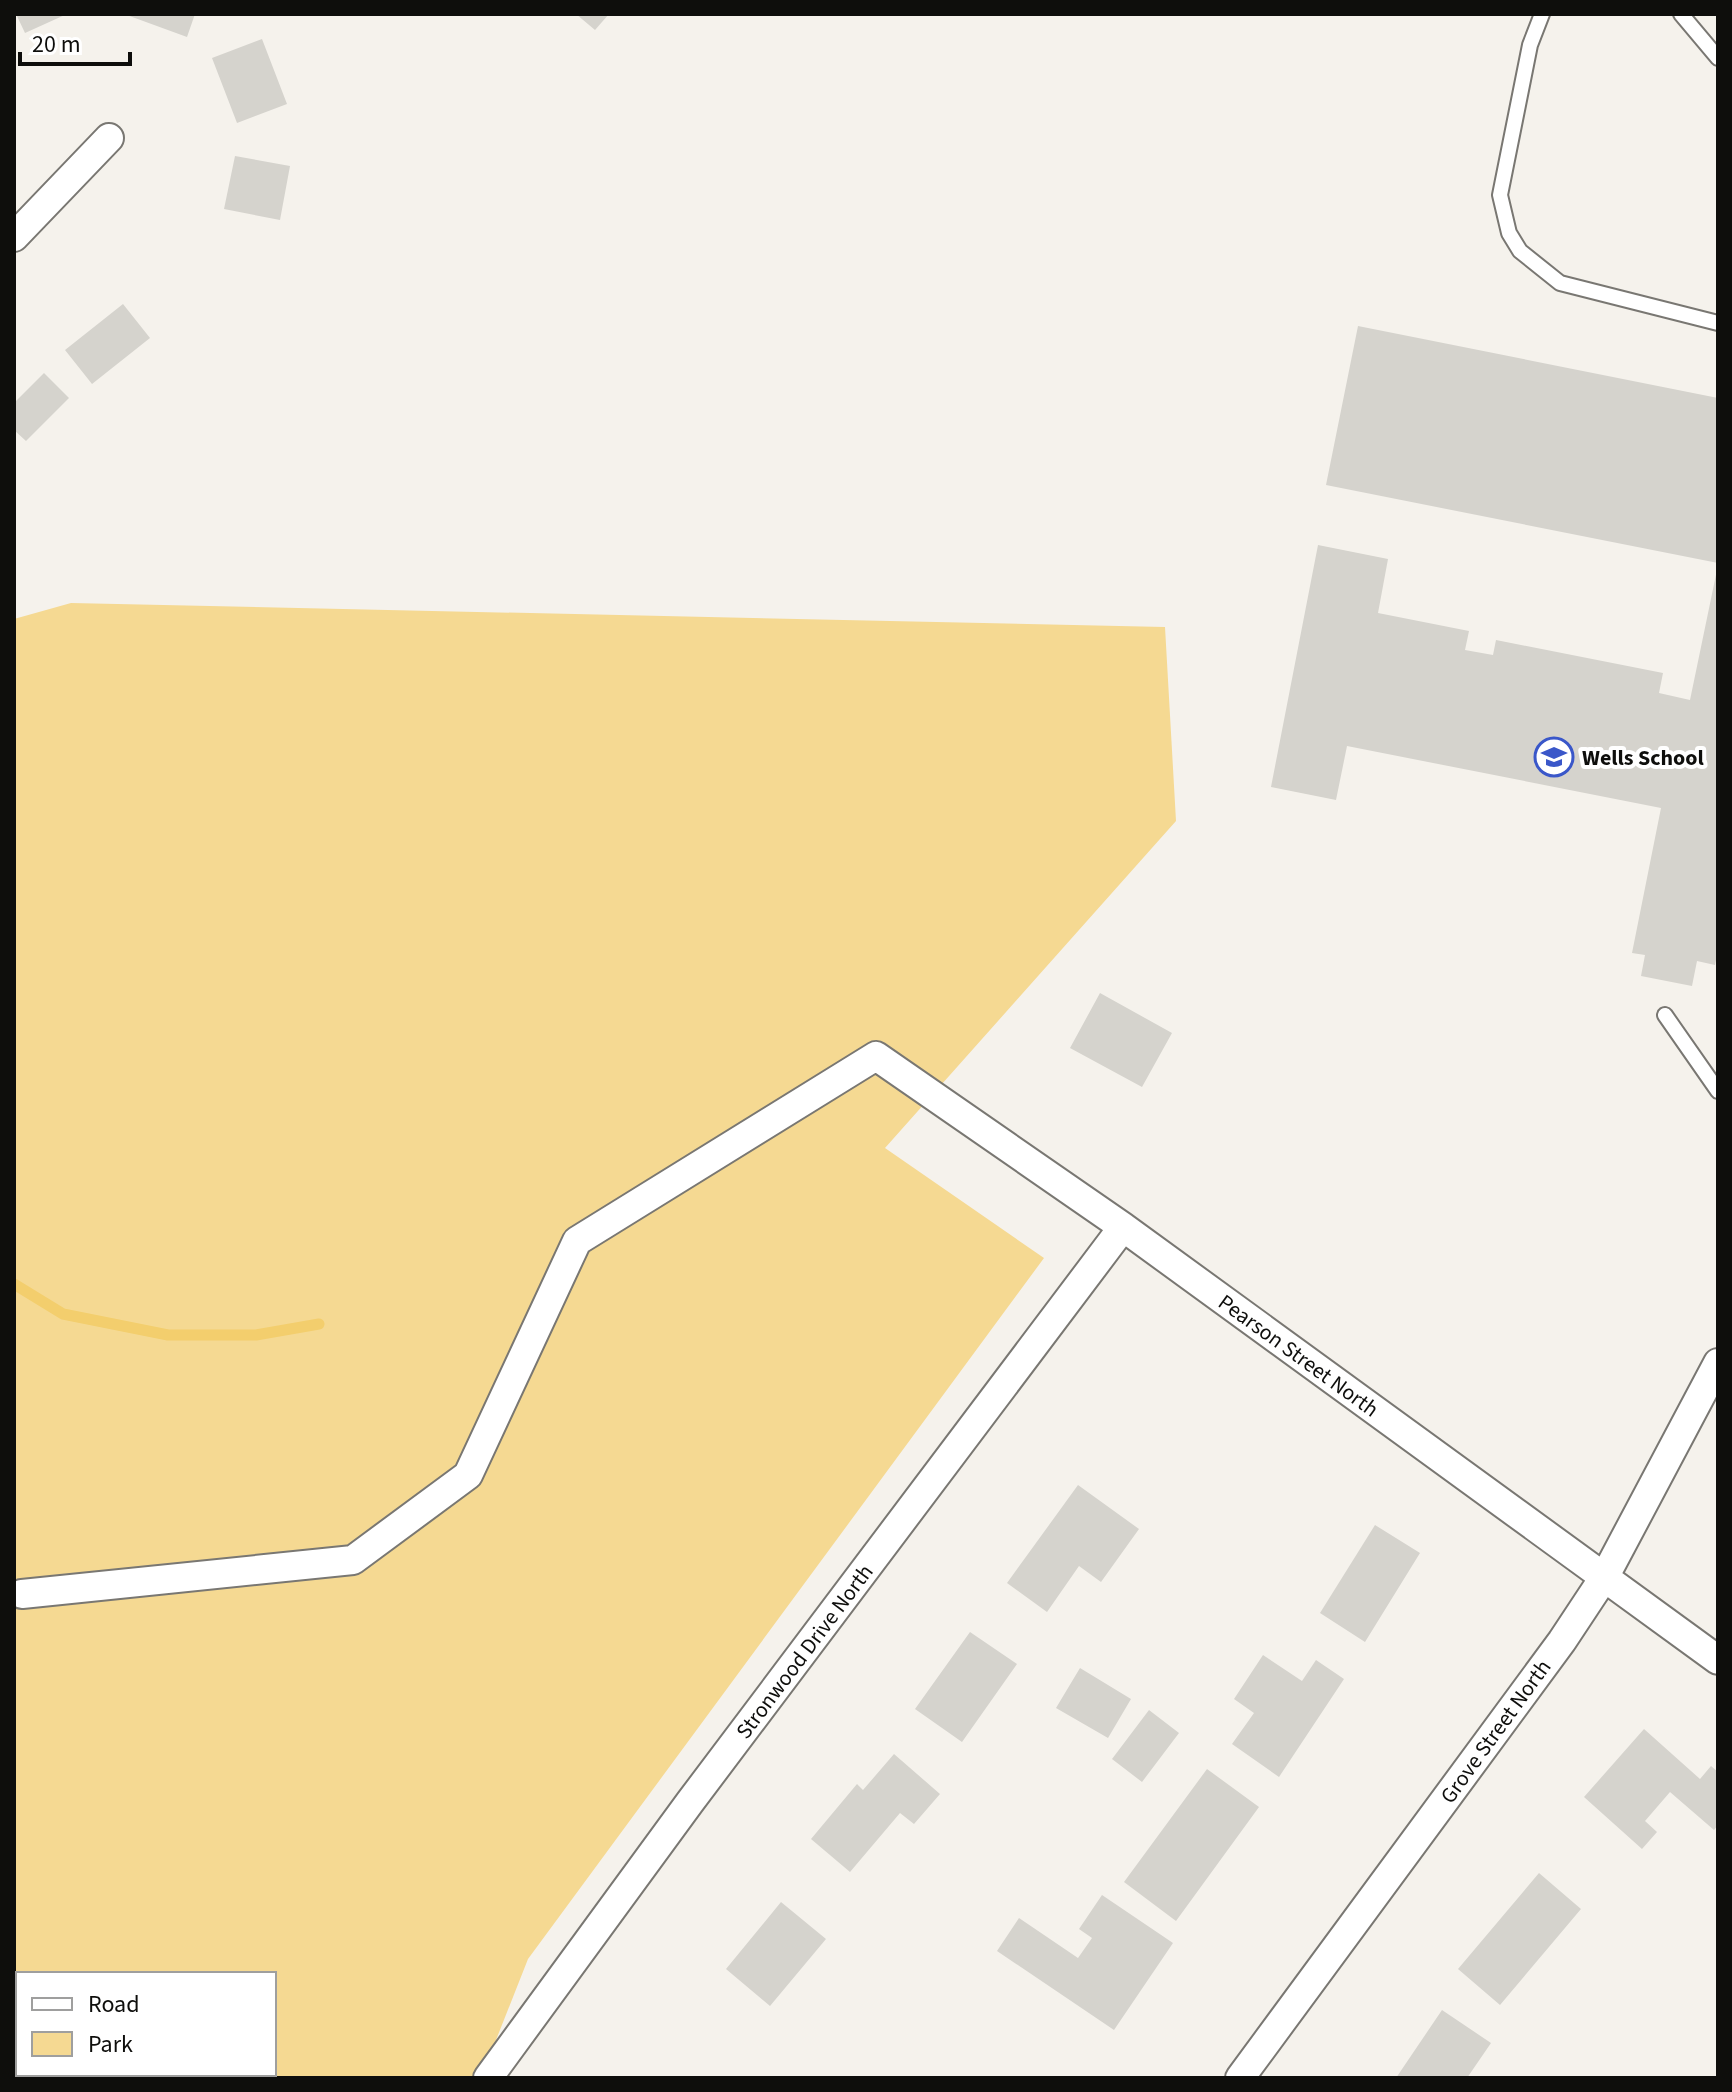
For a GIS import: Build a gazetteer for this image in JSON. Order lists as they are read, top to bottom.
{
  "streets": {
    "street": ["Pearson Street North", "Stronwood Drive North", "Grove Street North"]
  },
  "crossings": [
    ["Pearson Street North", "Stronwood Drive North"],
    ["Pearson Street North", "Grove Street North"]
  ],
  "places": {
    "school or university": ["Wells School"]
  },
  "legend": ["Road", "Park"],
  "scale_bar": "20 m"
}
